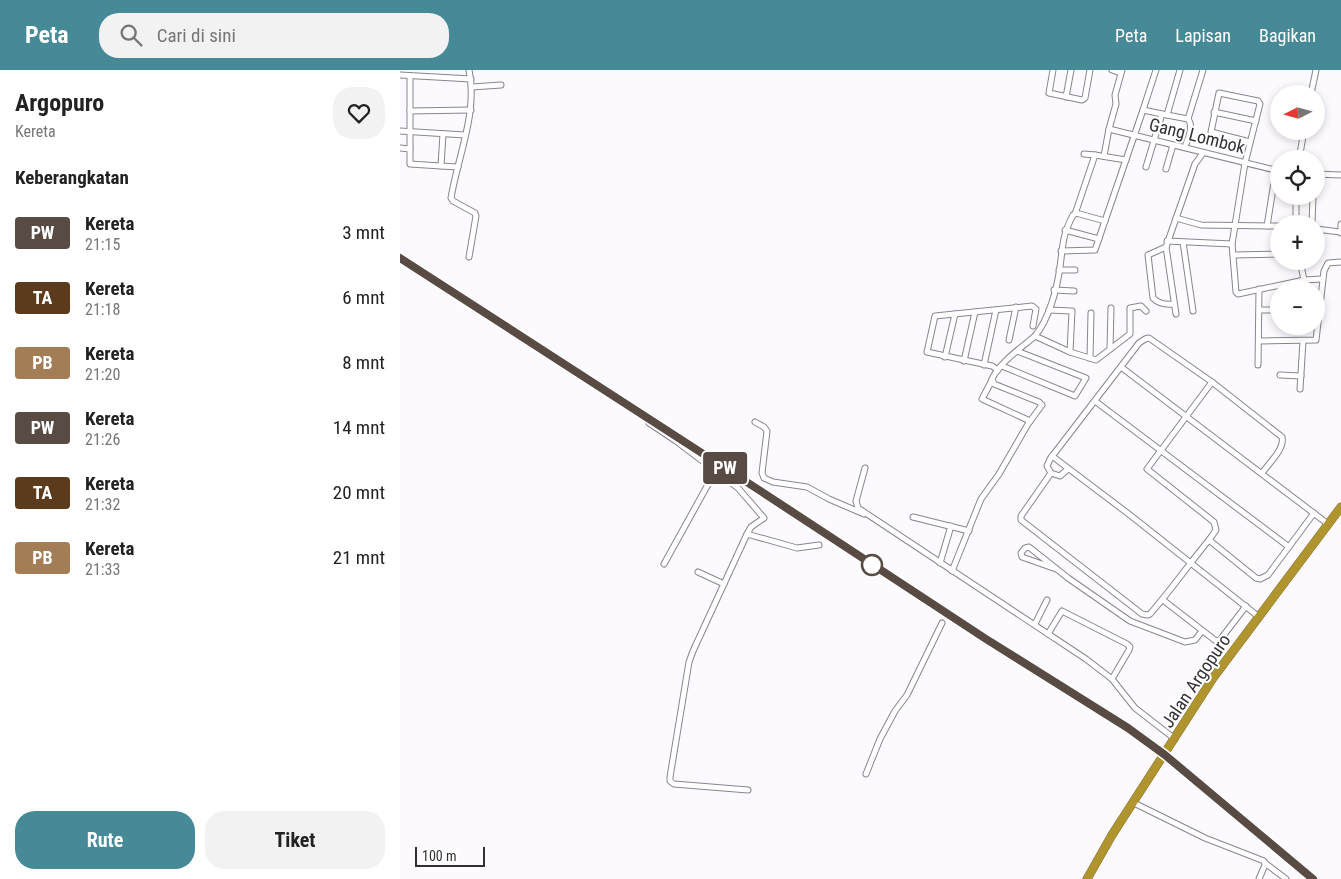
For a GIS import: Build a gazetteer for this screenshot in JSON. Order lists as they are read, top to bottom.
{
  "streets": {
    "highway": ["Jalan Argopuro"],
    "street": ["Gang Lombok"]
  },
  "scale_bar": "100 m",
  "north": "left",
  "page": {
    "header": "Peta",
    "search": "Cari di sini",
    "nav": ["Peta", "Lapisan", "Bagikan"],
    "heading": [
      ["Argopuro", "Kereta"],
      "Keberangkatan"
    ],
    "on_map": "PW",
    "map_buttons": ["+", "−"],
    "list": [
      {
        "mark": "PW",
        "name": "Kereta",
        "note": "21:15",
        "value": "3 mnt"
      },
      {
        "mark": "TA",
        "name": "Kereta",
        "note": "21:18",
        "value": "6 mnt"
      },
      {
        "mark": "PB",
        "name": "Kereta",
        "note": "21:20",
        "value": "8 mnt"
      },
      {
        "mark": "PW",
        "name": "Kereta",
        "note": "21:26",
        "value": "14 mnt"
      },
      {
        "mark": "TA",
        "name": "Kereta",
        "note": "21:32",
        "value": "20 mnt"
      },
      {
        "mark": "PB",
        "name": "Kereta",
        "note": "21:33",
        "value": "21 mnt"
      }
    ],
    "buttons": ["Rute", "Tiket"],
    "scale": "100 m"
  }
}
